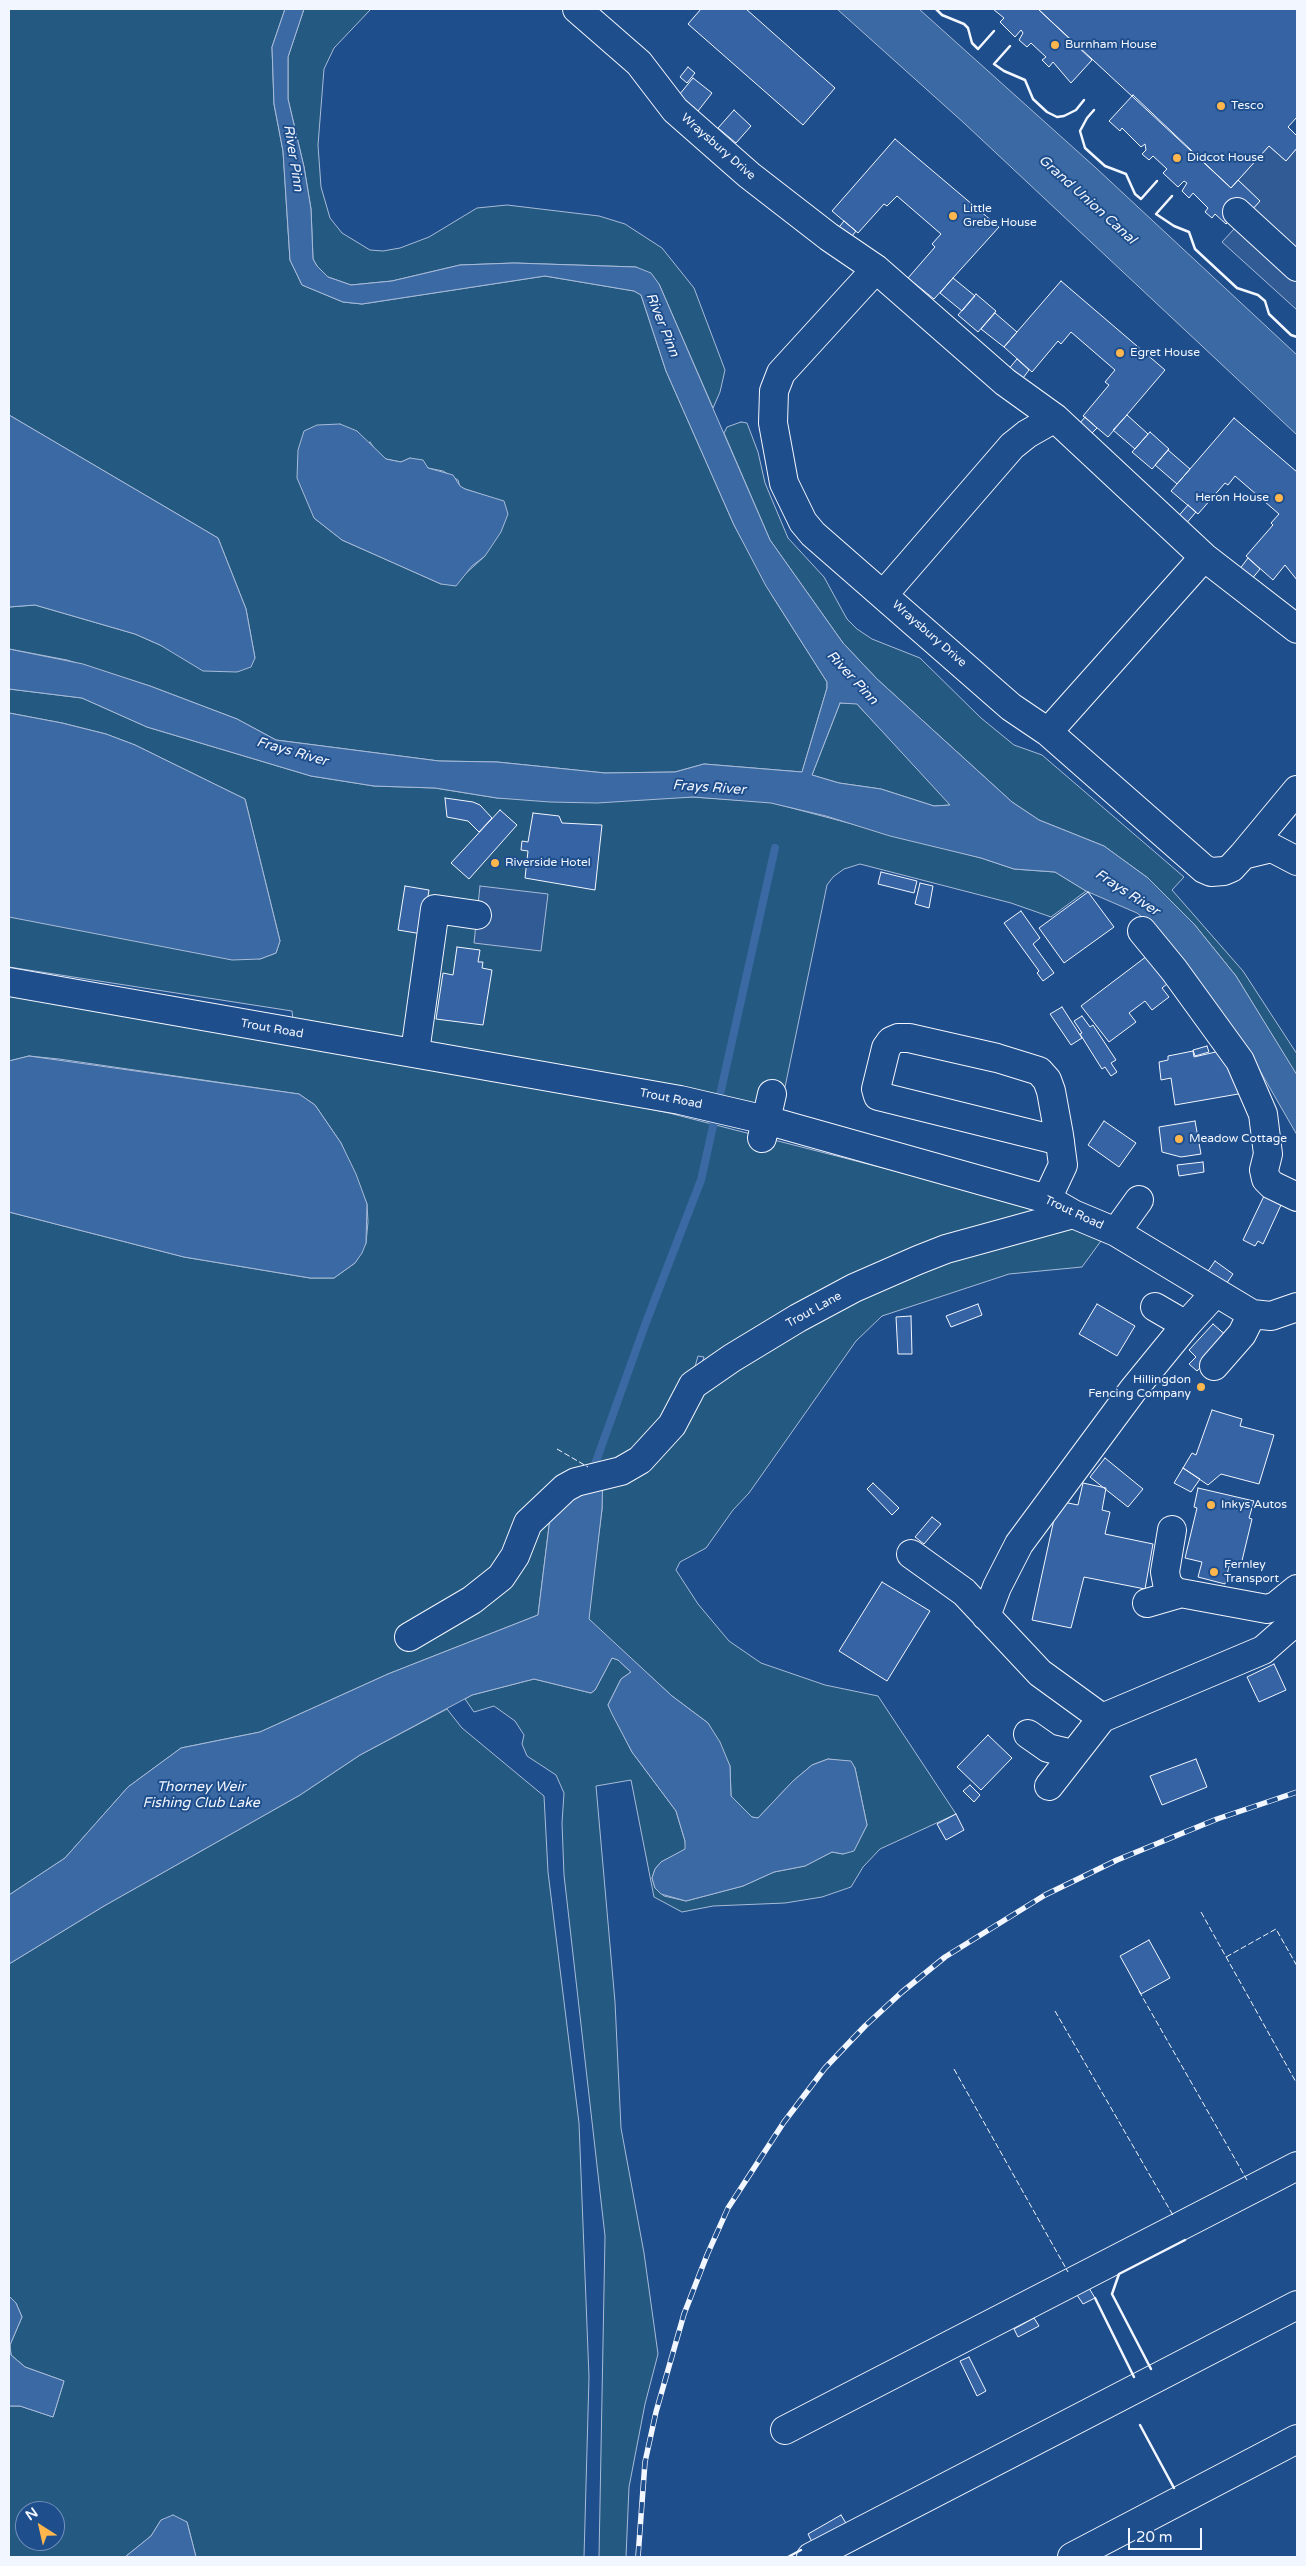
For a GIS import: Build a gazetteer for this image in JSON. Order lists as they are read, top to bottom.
{
  "streets": {
    "street": ["Wraysbury Drive", "Trout Road", "Trout Lane"]
  },
  "crossings": [
    ["Trout Road", "Trout Lane"]
  ],
  "water": [
    "River Pinn",
    "Grand Union Canal",
    "Frays River",
    "Thorney Weir Fishing Club Lake"
  ],
  "places": [
    "Burnham House",
    "Tesco",
    "Didcot House",
    "Little Grebe House",
    "Egret House",
    "Heron House",
    "Riverside Hotel",
    "Meadow Cottage",
    "Hillingdon Fencing Company",
    "Inkys Autos",
    "Fernley Transport"
  ],
  "scale_bar": "20 m",
  "north": "top left"
}
